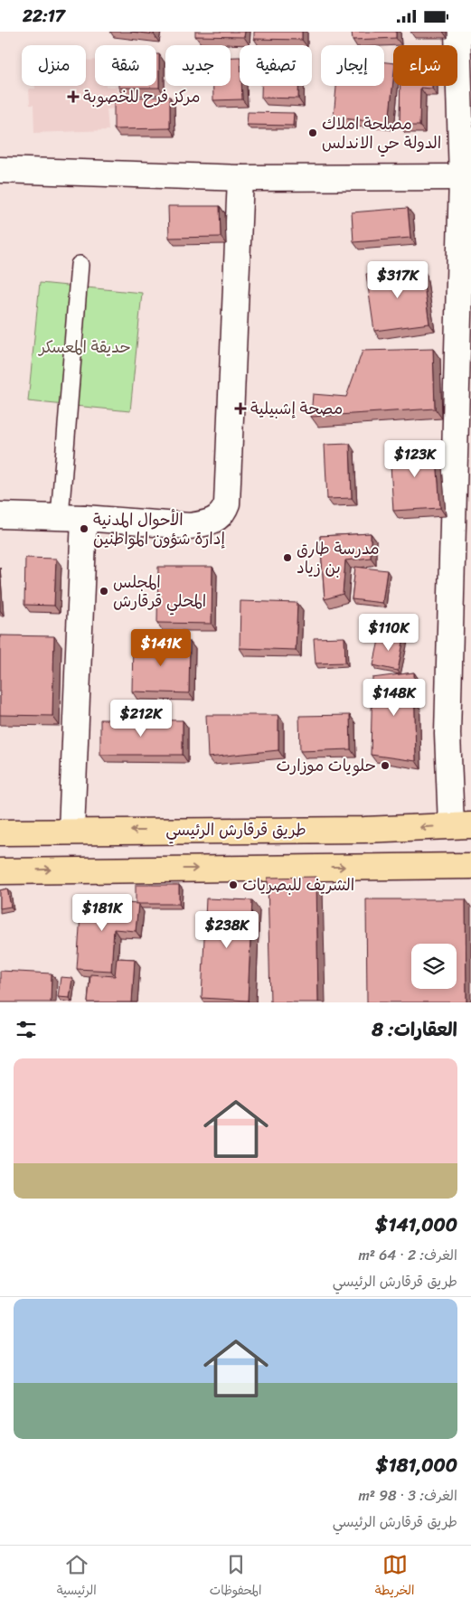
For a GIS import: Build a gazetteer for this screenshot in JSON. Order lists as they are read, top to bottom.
{
  "streets": {
    "main road": ["طريق قرقارش الرئيسي"]
  },
  "parks": ["حديقة المعسكر"],
  "places": {
    "health": ["مركز فرح للخصوبة", "مصحة إشبيلية"],
    "other": [
      "مصلحة املاك الدولة حي الاندلس",
      "الأحوال المدنية إدارة شؤون المواطنين",
      "مدرسة طارق بن زياد",
      "المجلس المحلي قرقارش",
      "حلويات موزارت",
      "الشريف للبصريات"
    ]
  },
  "page": {
    "status": "22:17",
    "chip": [
      "شراء",
      "إيجار",
      "تصفية",
      "جديد",
      "شقة",
      "منزل"
    ],
    "price": [
      "$317K",
      "$123K",
      "$110K",
      "$141K",
      "$148K",
      "$212K",
      "$181K",
      "$238K"
    ],
    "heading": "العقارات: 8",
    "list": [
      {
        "name": "$141,000",
        "note": "الغرف: 2 · 64 m² · طريق قرقارش الرئيسي"
      },
      {
        "name": "$181,000",
        "note": "الغرف: 3 · 98 m² · طريق قرقارش الرئيسي"
      }
    ],
    "tabs": ["الخريطة", "المحفوظات", "الرئيسية"]
  }
}
